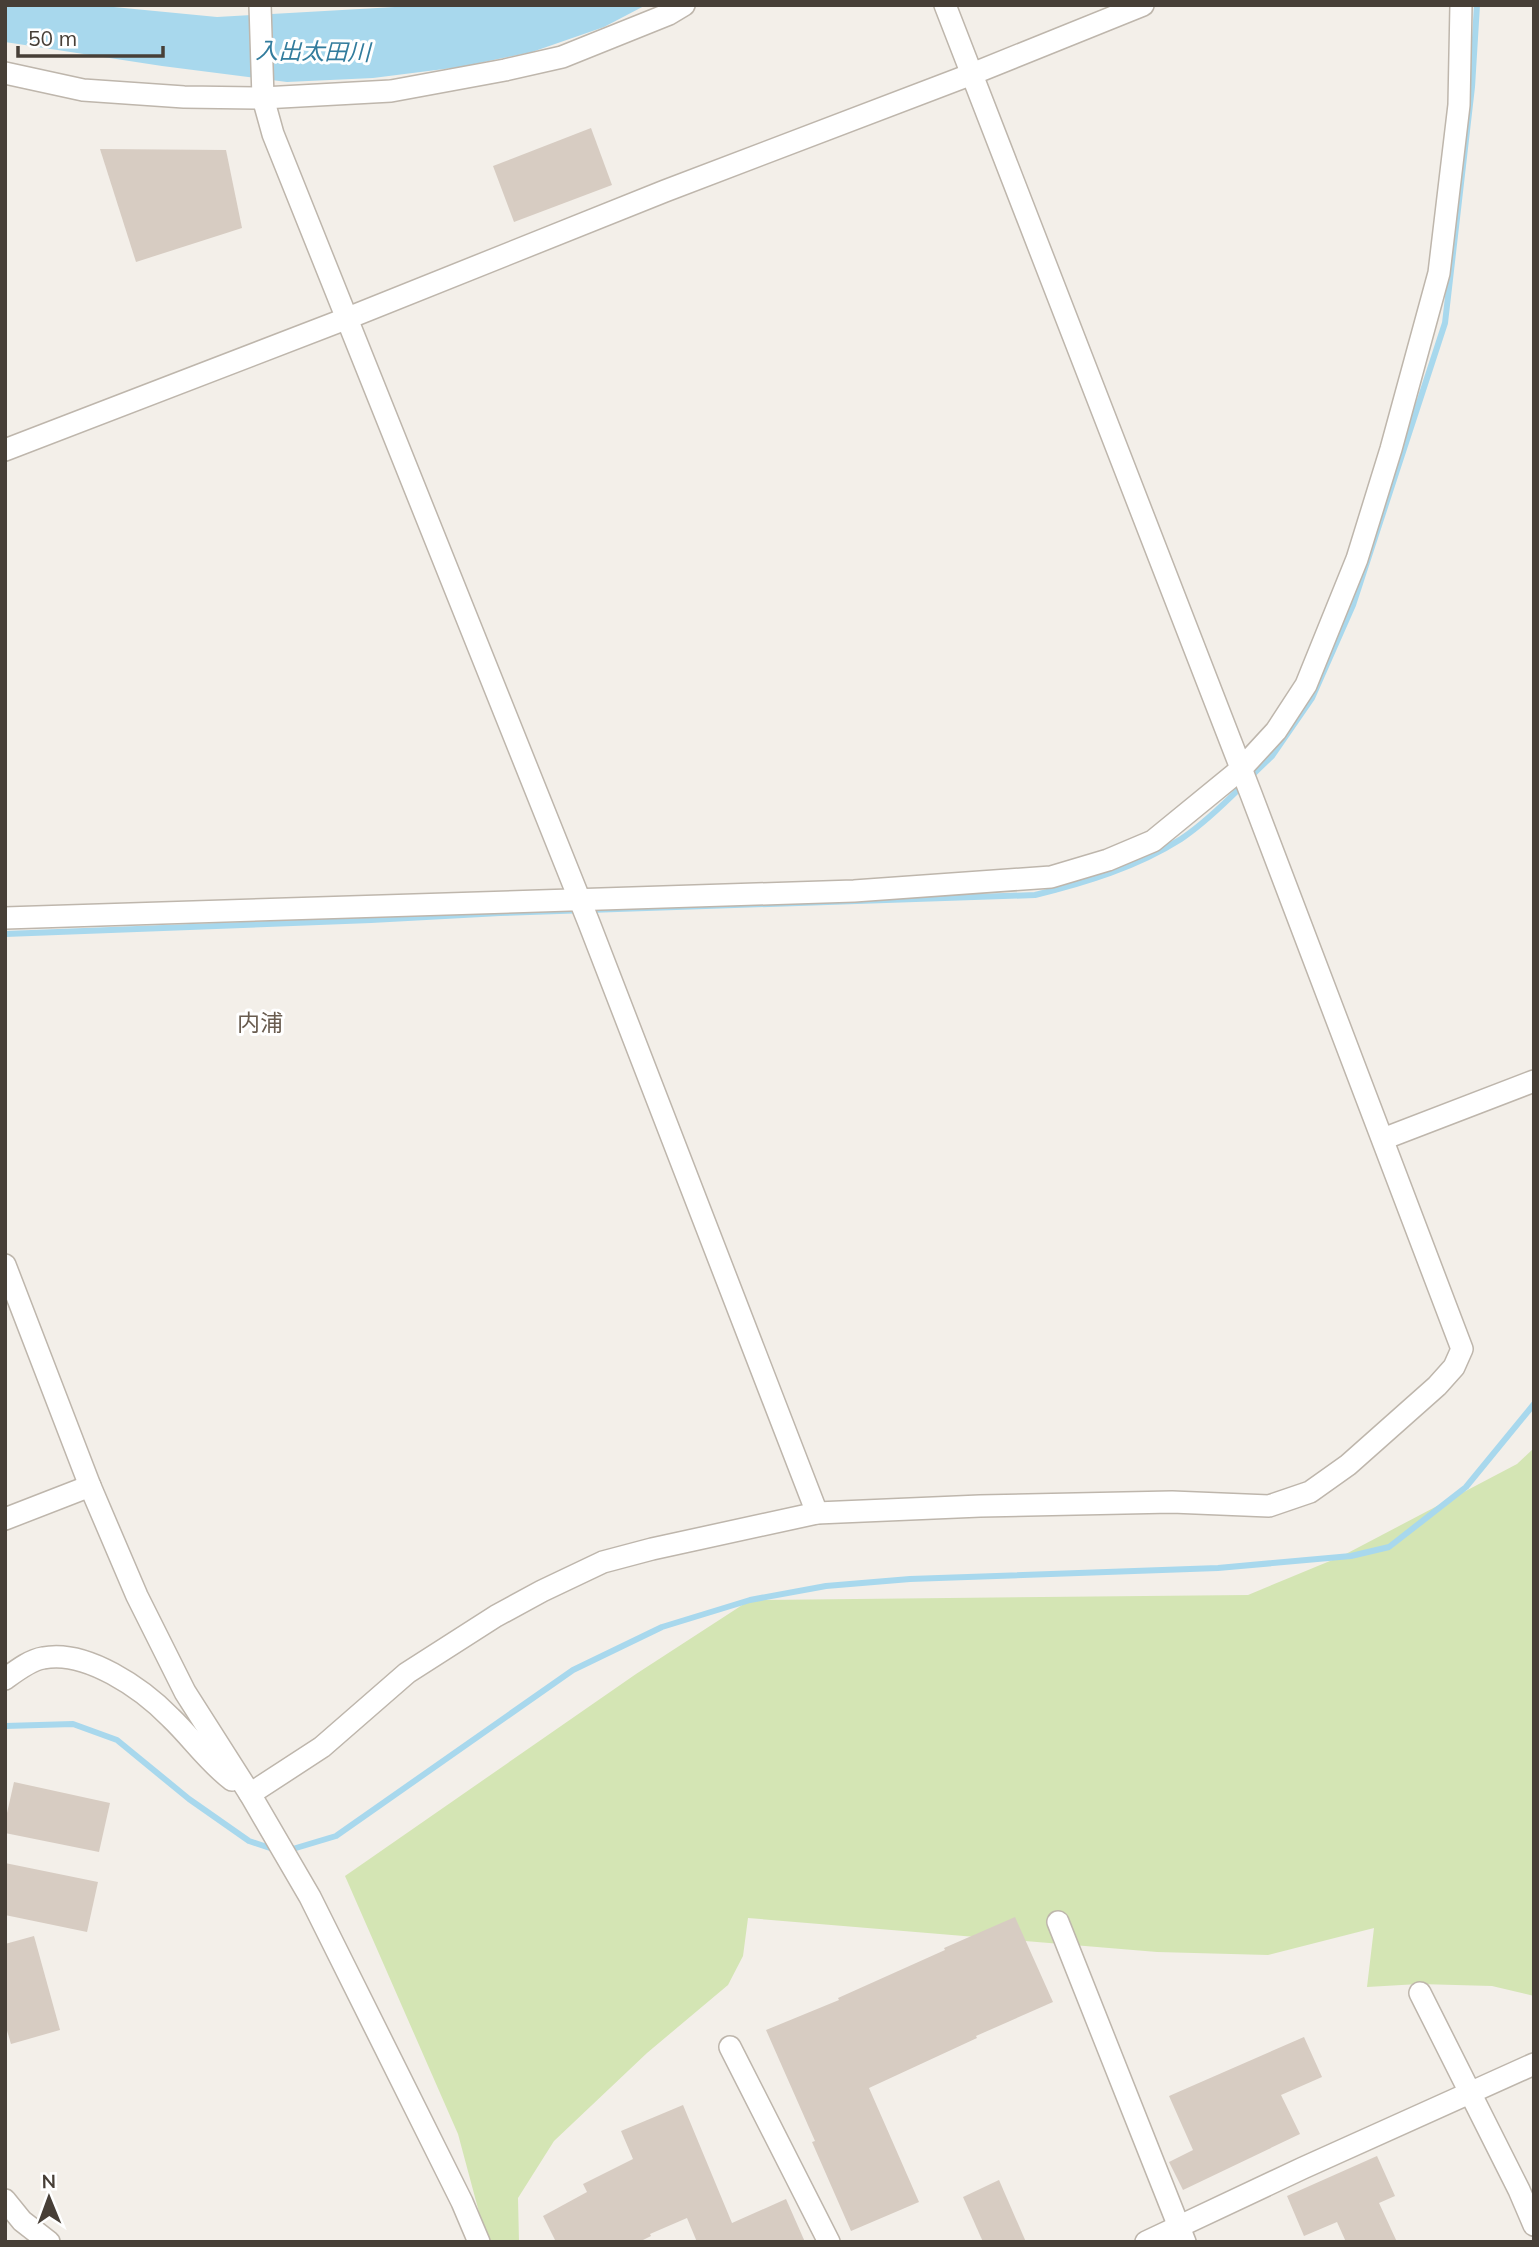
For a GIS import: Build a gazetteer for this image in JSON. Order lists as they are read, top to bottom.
{
  "districts": ["内浦"],
  "water": ["入出太田川"],
  "scale_bar": "50 m",
  "north": "top"
}
